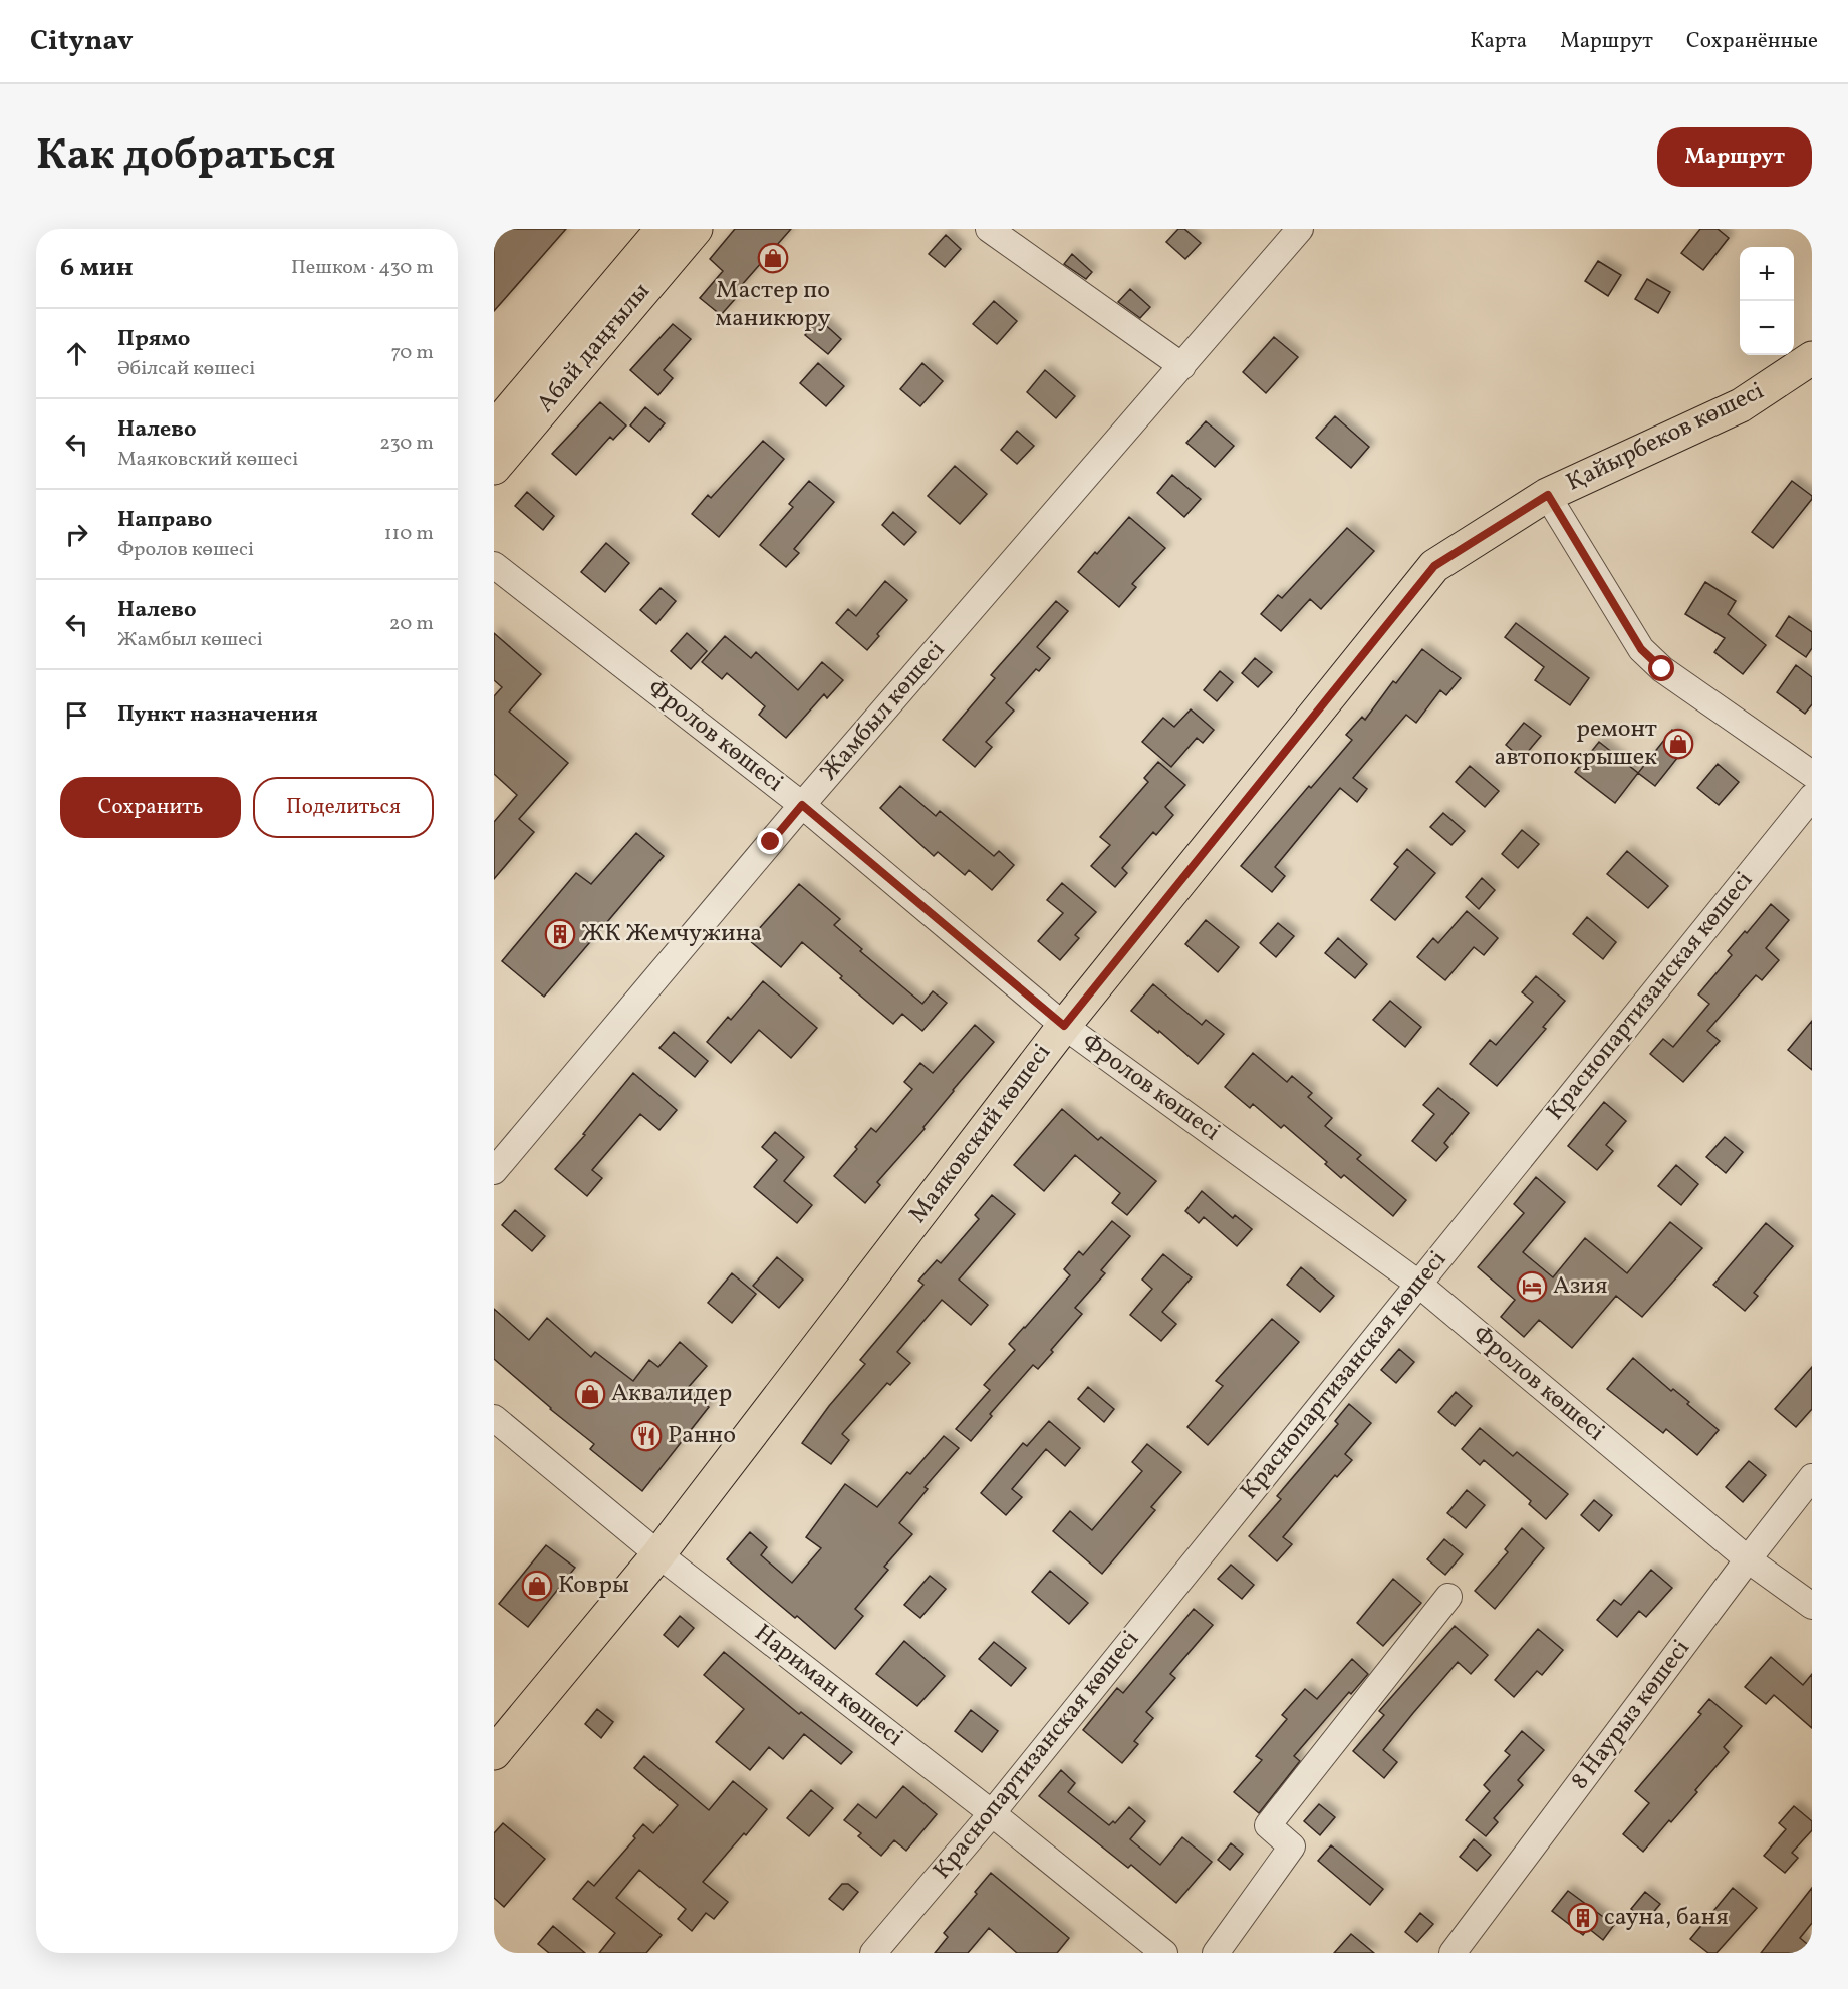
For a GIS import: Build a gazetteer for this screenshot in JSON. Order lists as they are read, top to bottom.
{
  "streets": {
    "main road": ["Абай даңғылы", "Қайырбеков көшесі", "Маяковский көшесі"],
    "street": [
      "Жамбыл көшесі",
      "Фролов көшесі",
      "Краснопартизанская көшесі",
      "Нариман көшесі",
      "8 Наурыз көшесі"
    ]
  },
  "crossings": [
    ["Қайырбеков көшесі", "Маяковский көшесі"],
    ["Жамбыл көшесі", "Фролов көшесі"],
    ["Фролов көшесі", "Краснопартизанская көшесі"],
    ["Фролов көшесі", "Маяковский көшесі"],
    ["Фролов көшесі", "8 Наурыз көшесі"],
    ["Краснопартизанская көшесі", "Нариман көшесі"],
    ["Маяковский көшесі", "Нариман көшесі"]
  ],
  "places": {
    "shop": [
      "Мастер по маникюру",
      "ремонт автопокрышек",
      "Аквалидер",
      "Ковры"
    ],
    "building": ["ЖК Жемчужина", "сауна, баня"],
    "hotel": ["Азия"],
    "restaurant": ["Ранно"]
  },
  "page": {
    "header": "Citynav",
    "nav": ["Карта", "Маршрут", "Сохранённые"],
    "title": "Как добраться",
    "buttons": [
      "Маршрут",
      ["Сохранить", "Поделиться"]
    ],
    "heading": ["6 мин", "Пешком · 430 m"],
    "map_buttons": ["+", "−"],
    "list": [
      ["Прямо", "Әбілсай көшесі", "70 m"],
      ["Налево", "Маяковский көшесі", "230 m"],
      ["Направо", "Фролов көшесі", "110 m"],
      ["Налево", "Жамбыл көшесі", "20 m"],
      "Пункт назначения"
    ]
  }
}
